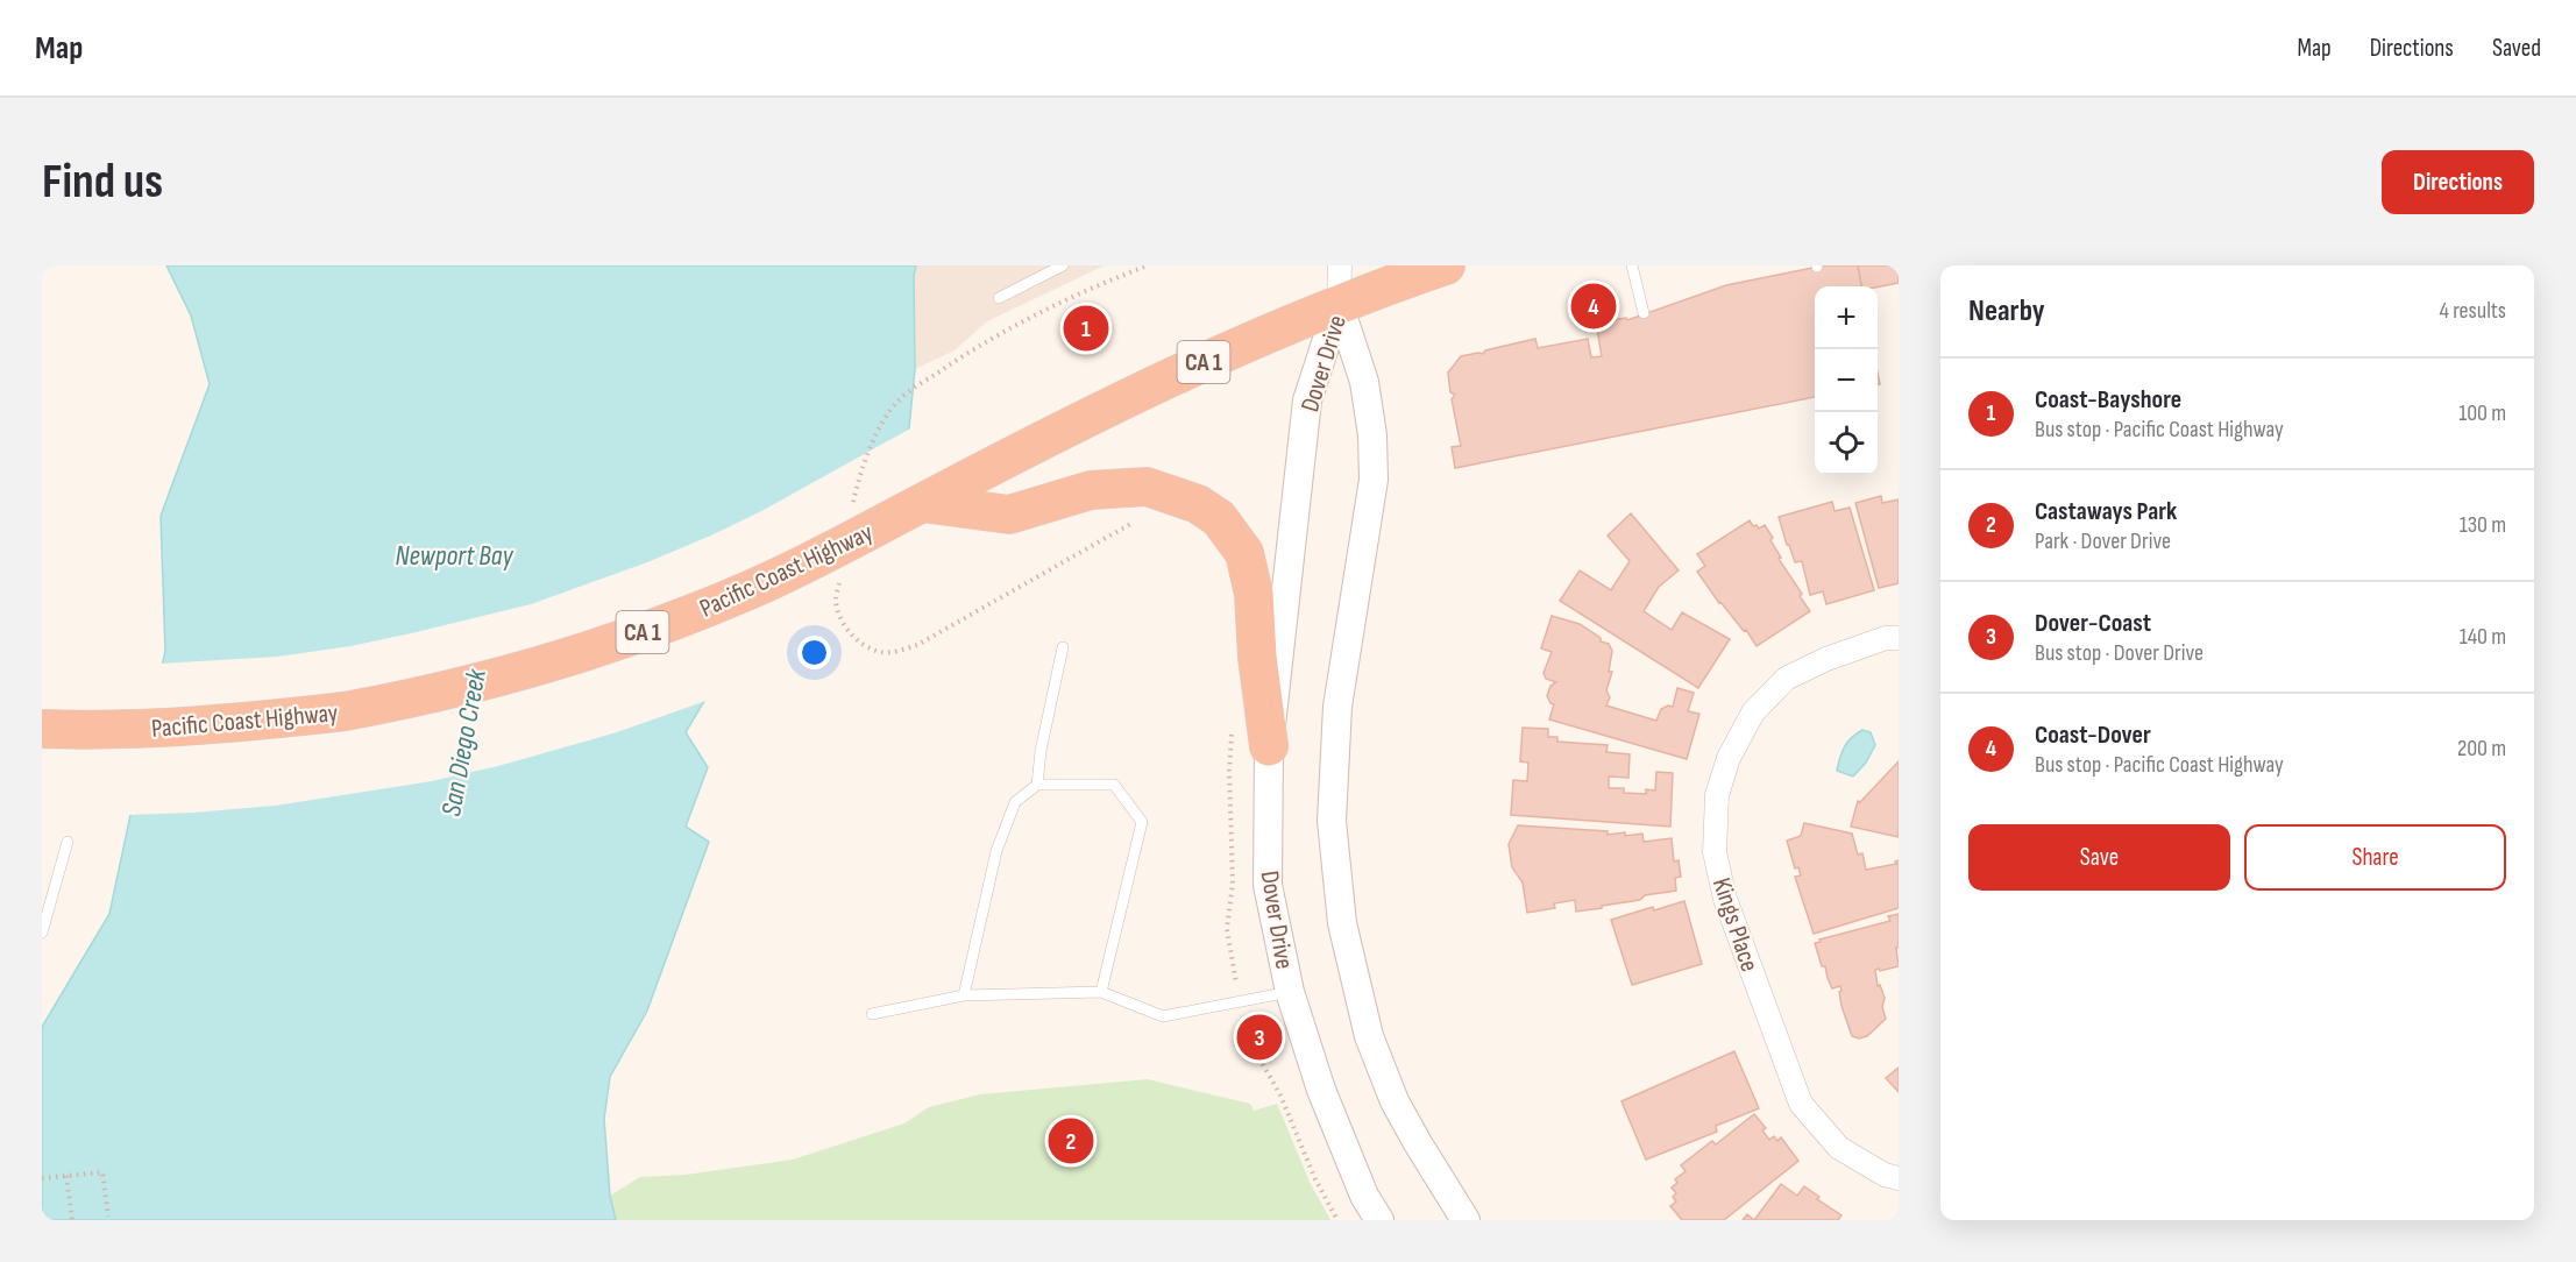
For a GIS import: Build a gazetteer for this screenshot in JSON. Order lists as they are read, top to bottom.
{
  "streets": {
    "highway": ["CA 1", "Pacific Coast Highway"],
    "street": ["Dover Drive", "Kings Place"]
  },
  "crossings": [
    ["Dover Drive", "Pacific Coast Highway"]
  ],
  "water": ["Newport Bay", "San Diego Creek"],
  "page": {
    "header": "Map",
    "nav": ["Map", "Directions", "Saved"],
    "buttons": [
      "Directions",
      ["Save", "Share"]
    ],
    "title": "Find us",
    "heading": ["Nearby", "4 results"],
    "pins": [
      "4",
      "1",
      "3",
      "2"
    ],
    "map_buttons": ["+", "−"],
    "list": [
      {
        "mark": "1",
        "name": "Coast-Bayshore",
        "note": "Bus stop · Pacific Coast Highway",
        "value": "100 m"
      },
      {
        "mark": "2",
        "name": "Castaways Park",
        "note": "Park · Dover Drive",
        "value": "130 m"
      },
      {
        "mark": "3",
        "name": "Dover-Coast",
        "note": "Bus stop · Dover Drive",
        "value": "140 m"
      },
      {
        "mark": "4",
        "name": "Coast-Dover",
        "note": "Bus stop · Pacific Coast Highway",
        "value": "200 m"
      }
    ]
  }
}
